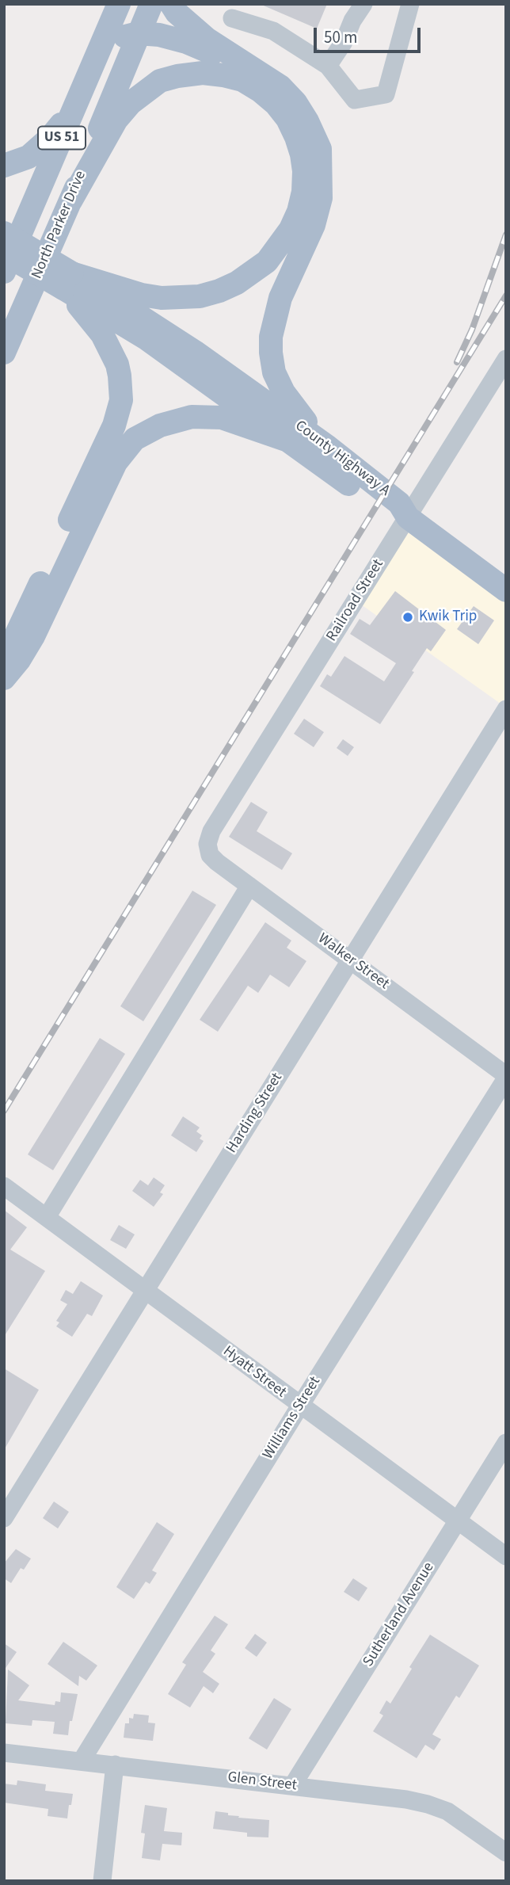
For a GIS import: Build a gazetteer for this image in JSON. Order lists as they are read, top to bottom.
{
  "streets": {
    "main road": ["US 51", "North Parker Drive", "County Highway A"],
    "street": [
      "Railroad Street",
      "Walker Street",
      "Harding Street",
      "Hyatt Street",
      "Williams Street",
      "Sutherland Avenue",
      "Glen Street"
    ]
  },
  "crossings": [
    ["County Highway A", "Railroad Street"],
    ["Railroad Street", "Walker Street"],
    ["Walker Street", "Harding Street"],
    ["Walker Street", "Williams Street"],
    ["Harding Street", "Hyatt Street"],
    ["Hyatt Street", "Williams Street"],
    ["Hyatt Street", "Sutherland Avenue"],
    ["Williams Street", "Glen Street"],
    ["Sutherland Avenue", "Glen Street"]
  ],
  "places": ["Kwik Trip"],
  "scale_bar": "50 m"
}
